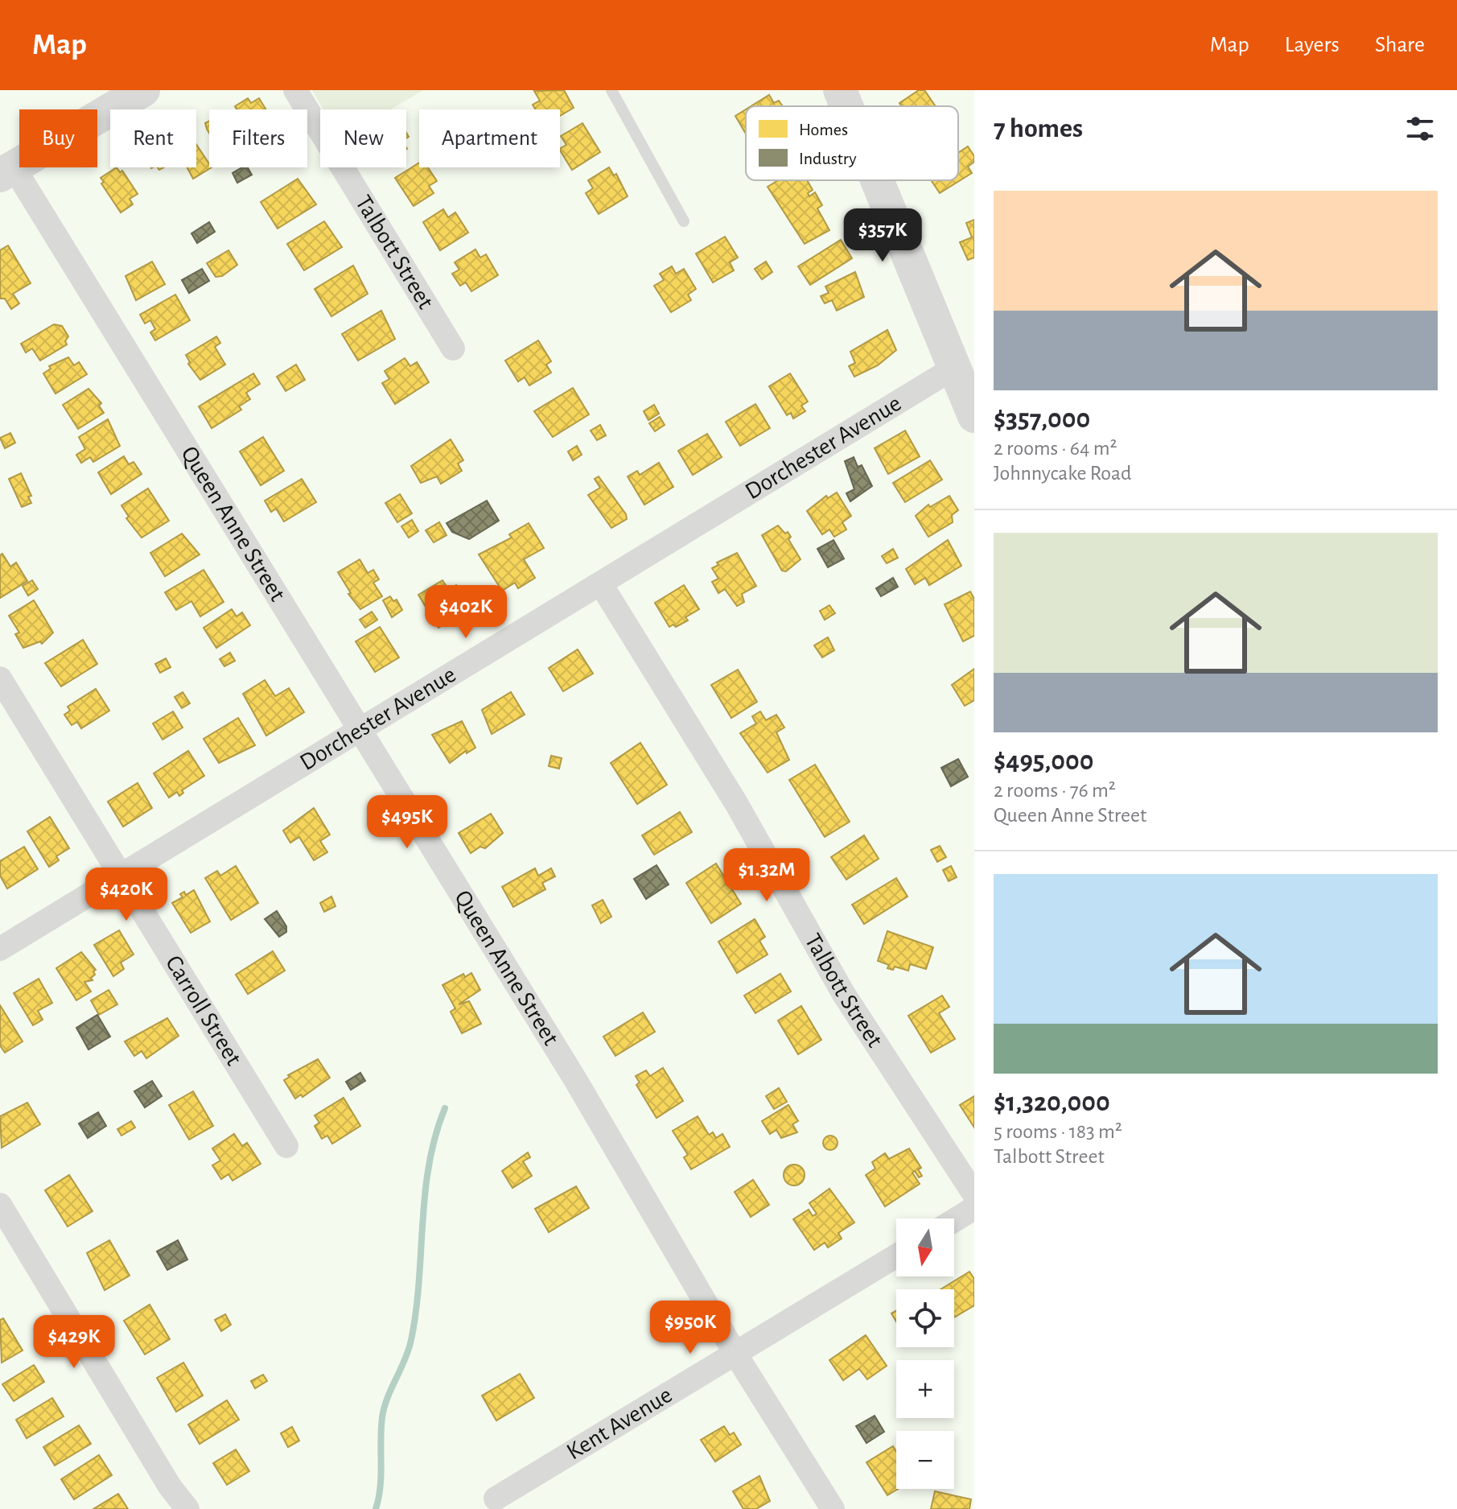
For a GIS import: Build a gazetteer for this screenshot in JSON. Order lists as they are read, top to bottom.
{
  "streets": {
    "street": [
      "Talbott Street",
      "Dorchester Avenue",
      "Queen Anne Street",
      "Carroll Street",
      "Kent Avenue"
    ]
  },
  "crossings": [
    ["Talbott Street", "Dorchester Avenue"],
    ["Dorchester Avenue", "Queen Anne Street"],
    ["Dorchester Avenue", "Carroll Street"],
    ["Queen Anne Street", "Kent Avenue"]
  ],
  "legend": ["Homes", "Industry"],
  "north": "bottom",
  "page": {
    "header": "Map",
    "nav": ["Map", "Layers", "Share"],
    "heading": "7 homes",
    "chip": [
      "Buy",
      "Rent",
      "Filters",
      "New",
      "Apartment"
    ],
    "list": [
      {
        "name": "$357,000",
        "note": "2 rooms · 64 m² · Johnnycake Road"
      },
      {
        "name": "$495,000",
        "note": "2 rooms · 76 m² · Queen Anne Street"
      },
      {
        "name": "$1,320,000",
        "note": "5 rooms · 183 m² · Talbott Street"
      }
    ],
    "price": [
      "$357K",
      "$402K",
      "$495K",
      "$1.32M",
      "$420K",
      "$950K",
      "$429K"
    ],
    "map_buttons": ["+", "−"]
  }
}
